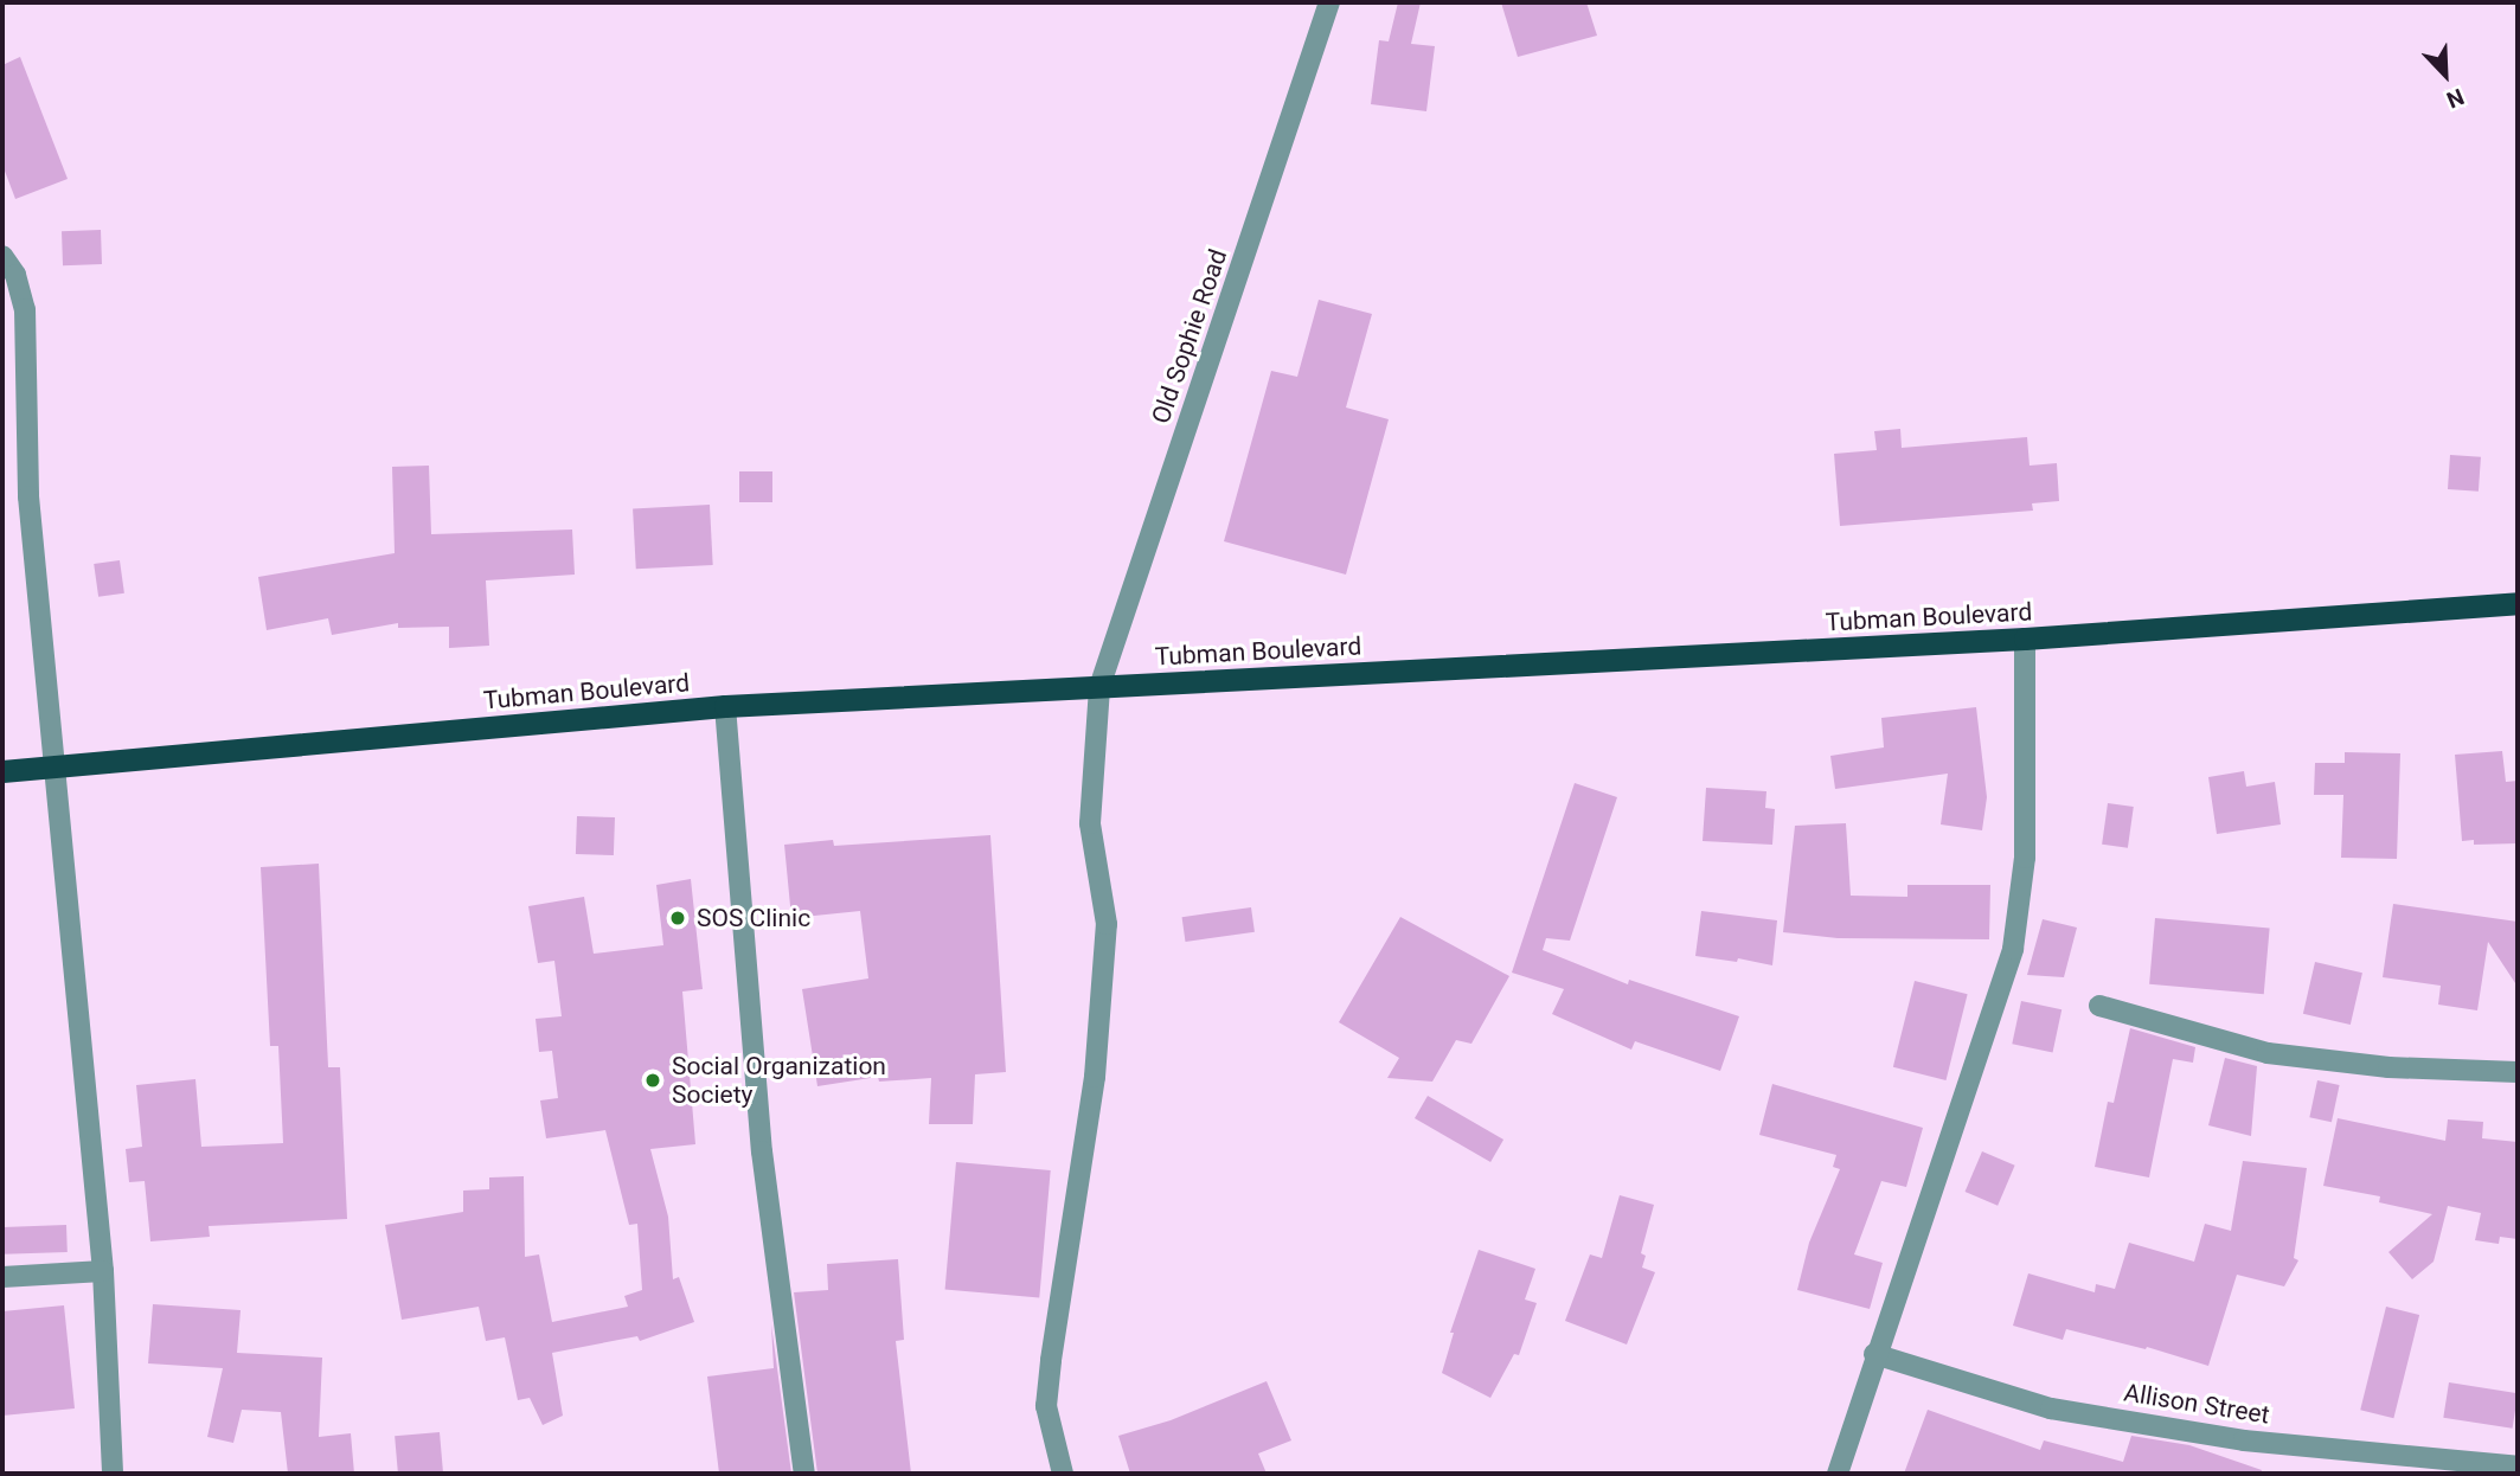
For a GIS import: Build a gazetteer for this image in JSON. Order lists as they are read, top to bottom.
{
  "streets": {
    "highway": ["Tubman Boulevard"],
    "street": ["Old Sophie Road", "Allison Street"]
  },
  "crossings": [
    ["Old Sophie Road", "Tubman Boulevard"]
  ],
  "places": ["SOS Clinic", "Social Organization Society"],
  "north": "bottom right"
}
